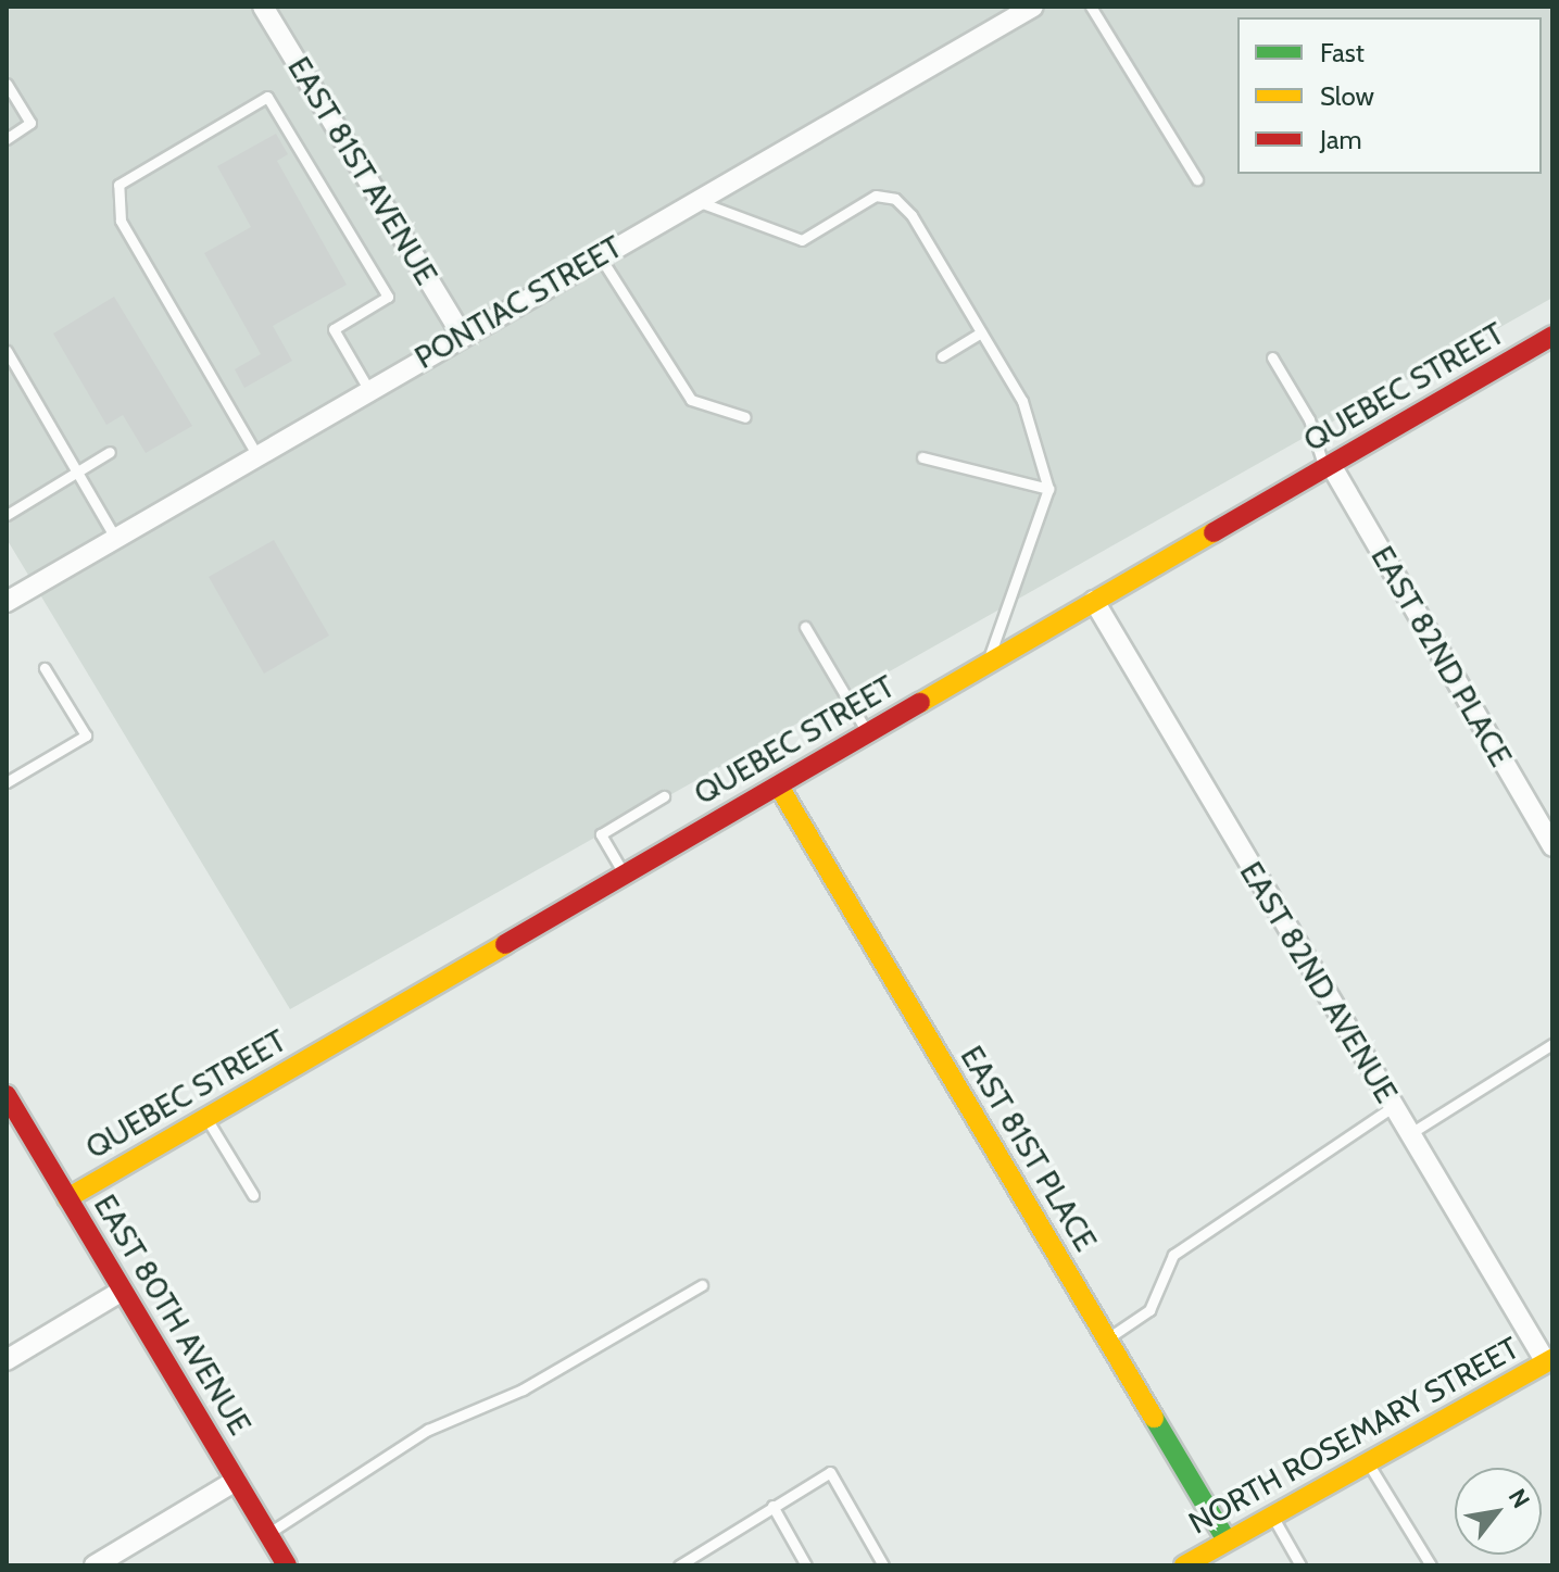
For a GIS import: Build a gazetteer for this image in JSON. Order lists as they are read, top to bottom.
{
  "streets": {
    "street": [
      "EAST 81ST AVENUE",
      "PONTIAC STREET",
      "QUEBEC STREET",
      "EAST 82ND PLACE",
      "EAST 82ND AVENUE",
      "EAST 81ST PLACE",
      "EAST 80TH AVENUE",
      "NORTH ROSEMARY STREET"
    ]
  },
  "crossings": [
    ["EAST 81ST AVENUE", "PONTIAC STREET"],
    ["QUEBEC STREET", "EAST 82ND PLACE"],
    ["QUEBEC STREET", "EAST 82ND AVENUE"],
    ["QUEBEC STREET", "EAST 81ST PLACE"],
    ["QUEBEC STREET", "EAST 80TH AVENUE"],
    ["EAST 82ND AVENUE", "NORTH ROSEMARY STREET"],
    ["EAST 81ST PLACE", "NORTH ROSEMARY STREET"]
  ],
  "legend": ["Fast", "Slow", "Jam"],
  "north": "top right"
}
